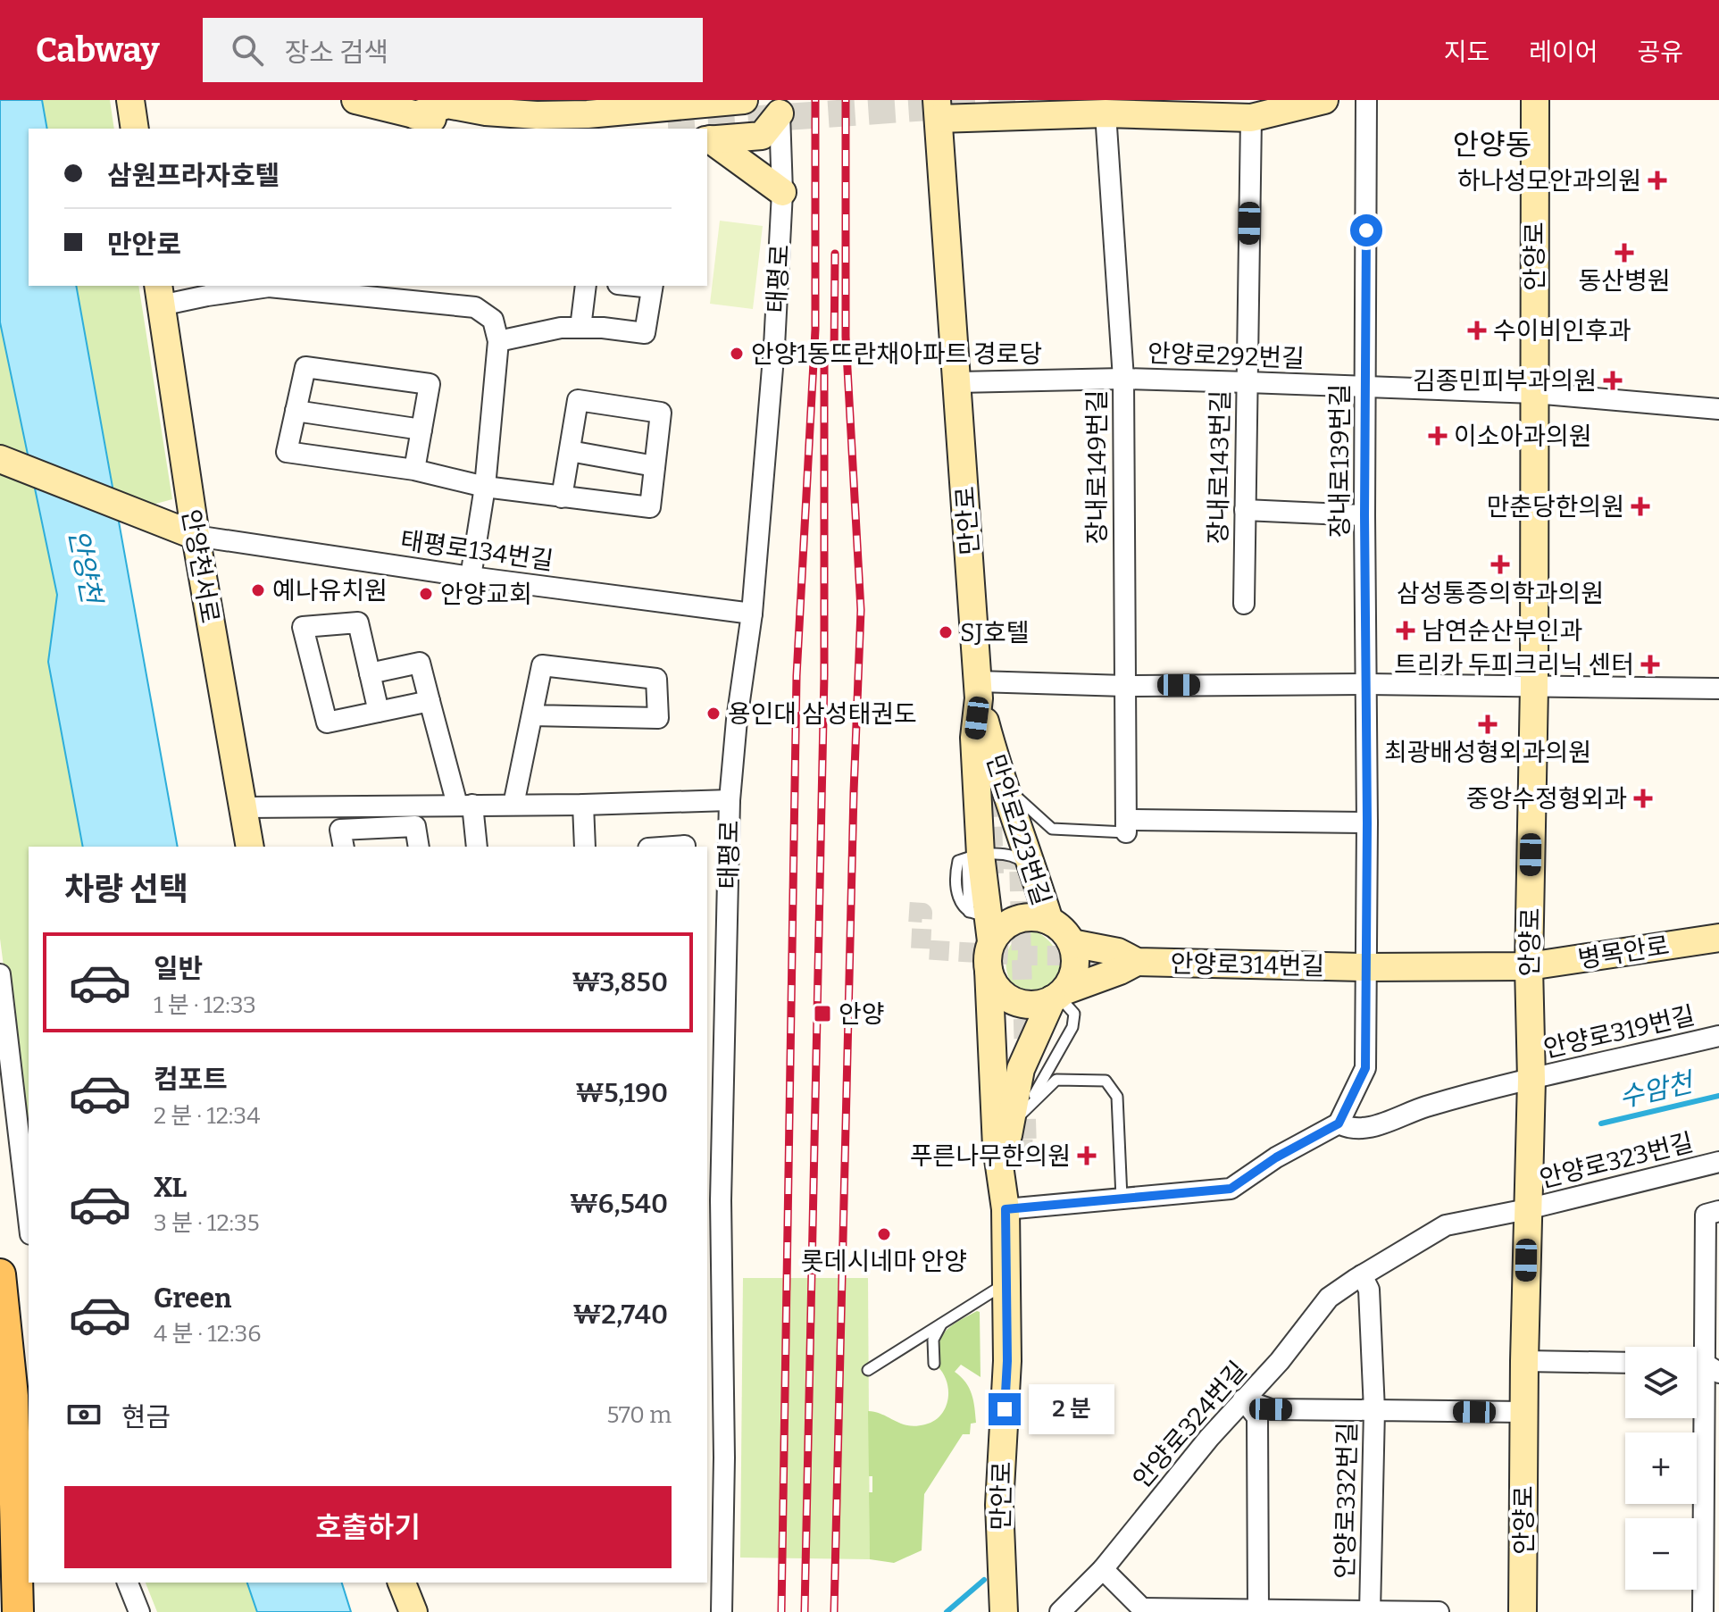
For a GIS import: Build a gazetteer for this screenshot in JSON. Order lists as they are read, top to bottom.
{
  "streets": {
    "street": [
      "안양로",
      "태평로",
      "안양로292번길",
      "장내로139번길",
      "장내로149번길",
      "장내로143번길",
      "만안로",
      "태평로134번길",
      "안양천서로",
      "만안로223번길",
      "병목안로",
      "안양로314번길",
      "안양로319번길",
      "안양로323번길",
      "안양로324번길",
      "안양로332번길"
    ]
  },
  "crossings": [
    ["안양로", "안양로292번길"],
    ["안양로", "병목안로"],
    ["안양로", "안양로314번길"],
    ["안양로", "안양로319번길"],
    ["안양로", "안양로323번길"],
    ["안양로", "안양로324번길"],
    ["안양로", "안양로332번길"],
    ["태평로", "태평로134번길"],
    ["안양로292번길", "장내로139번길"],
    ["안양로292번길", "장내로149번길"],
    ["안양로292번길", "장내로143번길"],
    ["안양로292번길", "만안로"],
    ["장내로139번길", "안양로314번길"],
    ["장내로139번길", "안양로319번길"],
    ["만안로", "만안로223번길"],
    ["태평로134번길", "안양천서로"],
    ["병목안로", "안양로314번길"],
    ["안양로323번길", "안양로324번길"]
  ],
  "districts": ["안양동"],
  "water": ["안양천", "수암천"],
  "places": {
    "health": [
      "하나성모안과의원",
      "동산병원",
      "수이비인후과",
      "김종민피부과의원",
      "이소아과의원",
      "만춘당한의원",
      "삼성통증의학과의원",
      "남연순산부인과",
      "트리카 두피크리닉 센터",
      "최광배성형외과의원",
      "중앙수정형외과",
      "푸른나무한의원"
    ],
    "other": [
      "안양1동뜨란채아파트 경로당",
      "예나유치원",
      "안양교회",
      "SJ호텔",
      "용인대 삼성태권도",
      "롯데시네마 안양"
    ],
    "transit": ["안양"]
  },
  "page": {
    "header": "Cabway",
    "search": "장소 검색",
    "nav": ["지도", "레이어", "공유"],
    "banner": ["삼원프라자호텔", "만안로"],
    "heading": "차량 선택",
    "list": [
      {
        "name": "일반",
        "note": "1 분 · 12:33",
        "value": "₩3,850"
      },
      {
        "name": "컴포트",
        "note": "2 분 · 12:34",
        "value": "₩5,190"
      },
      {
        "name": "XL",
        "note": "3 분 · 12:35",
        "value": "₩6,540"
      },
      {
        "name": "Green",
        "note": "4 분 · 12:36",
        "value": "₩2,740"
      }
    ],
    "map_buttons": ["+", "−"],
    "pay": ["현금", "570 m"],
    "bubble": "2 분",
    "buttons": "호출하기"
  }
}
